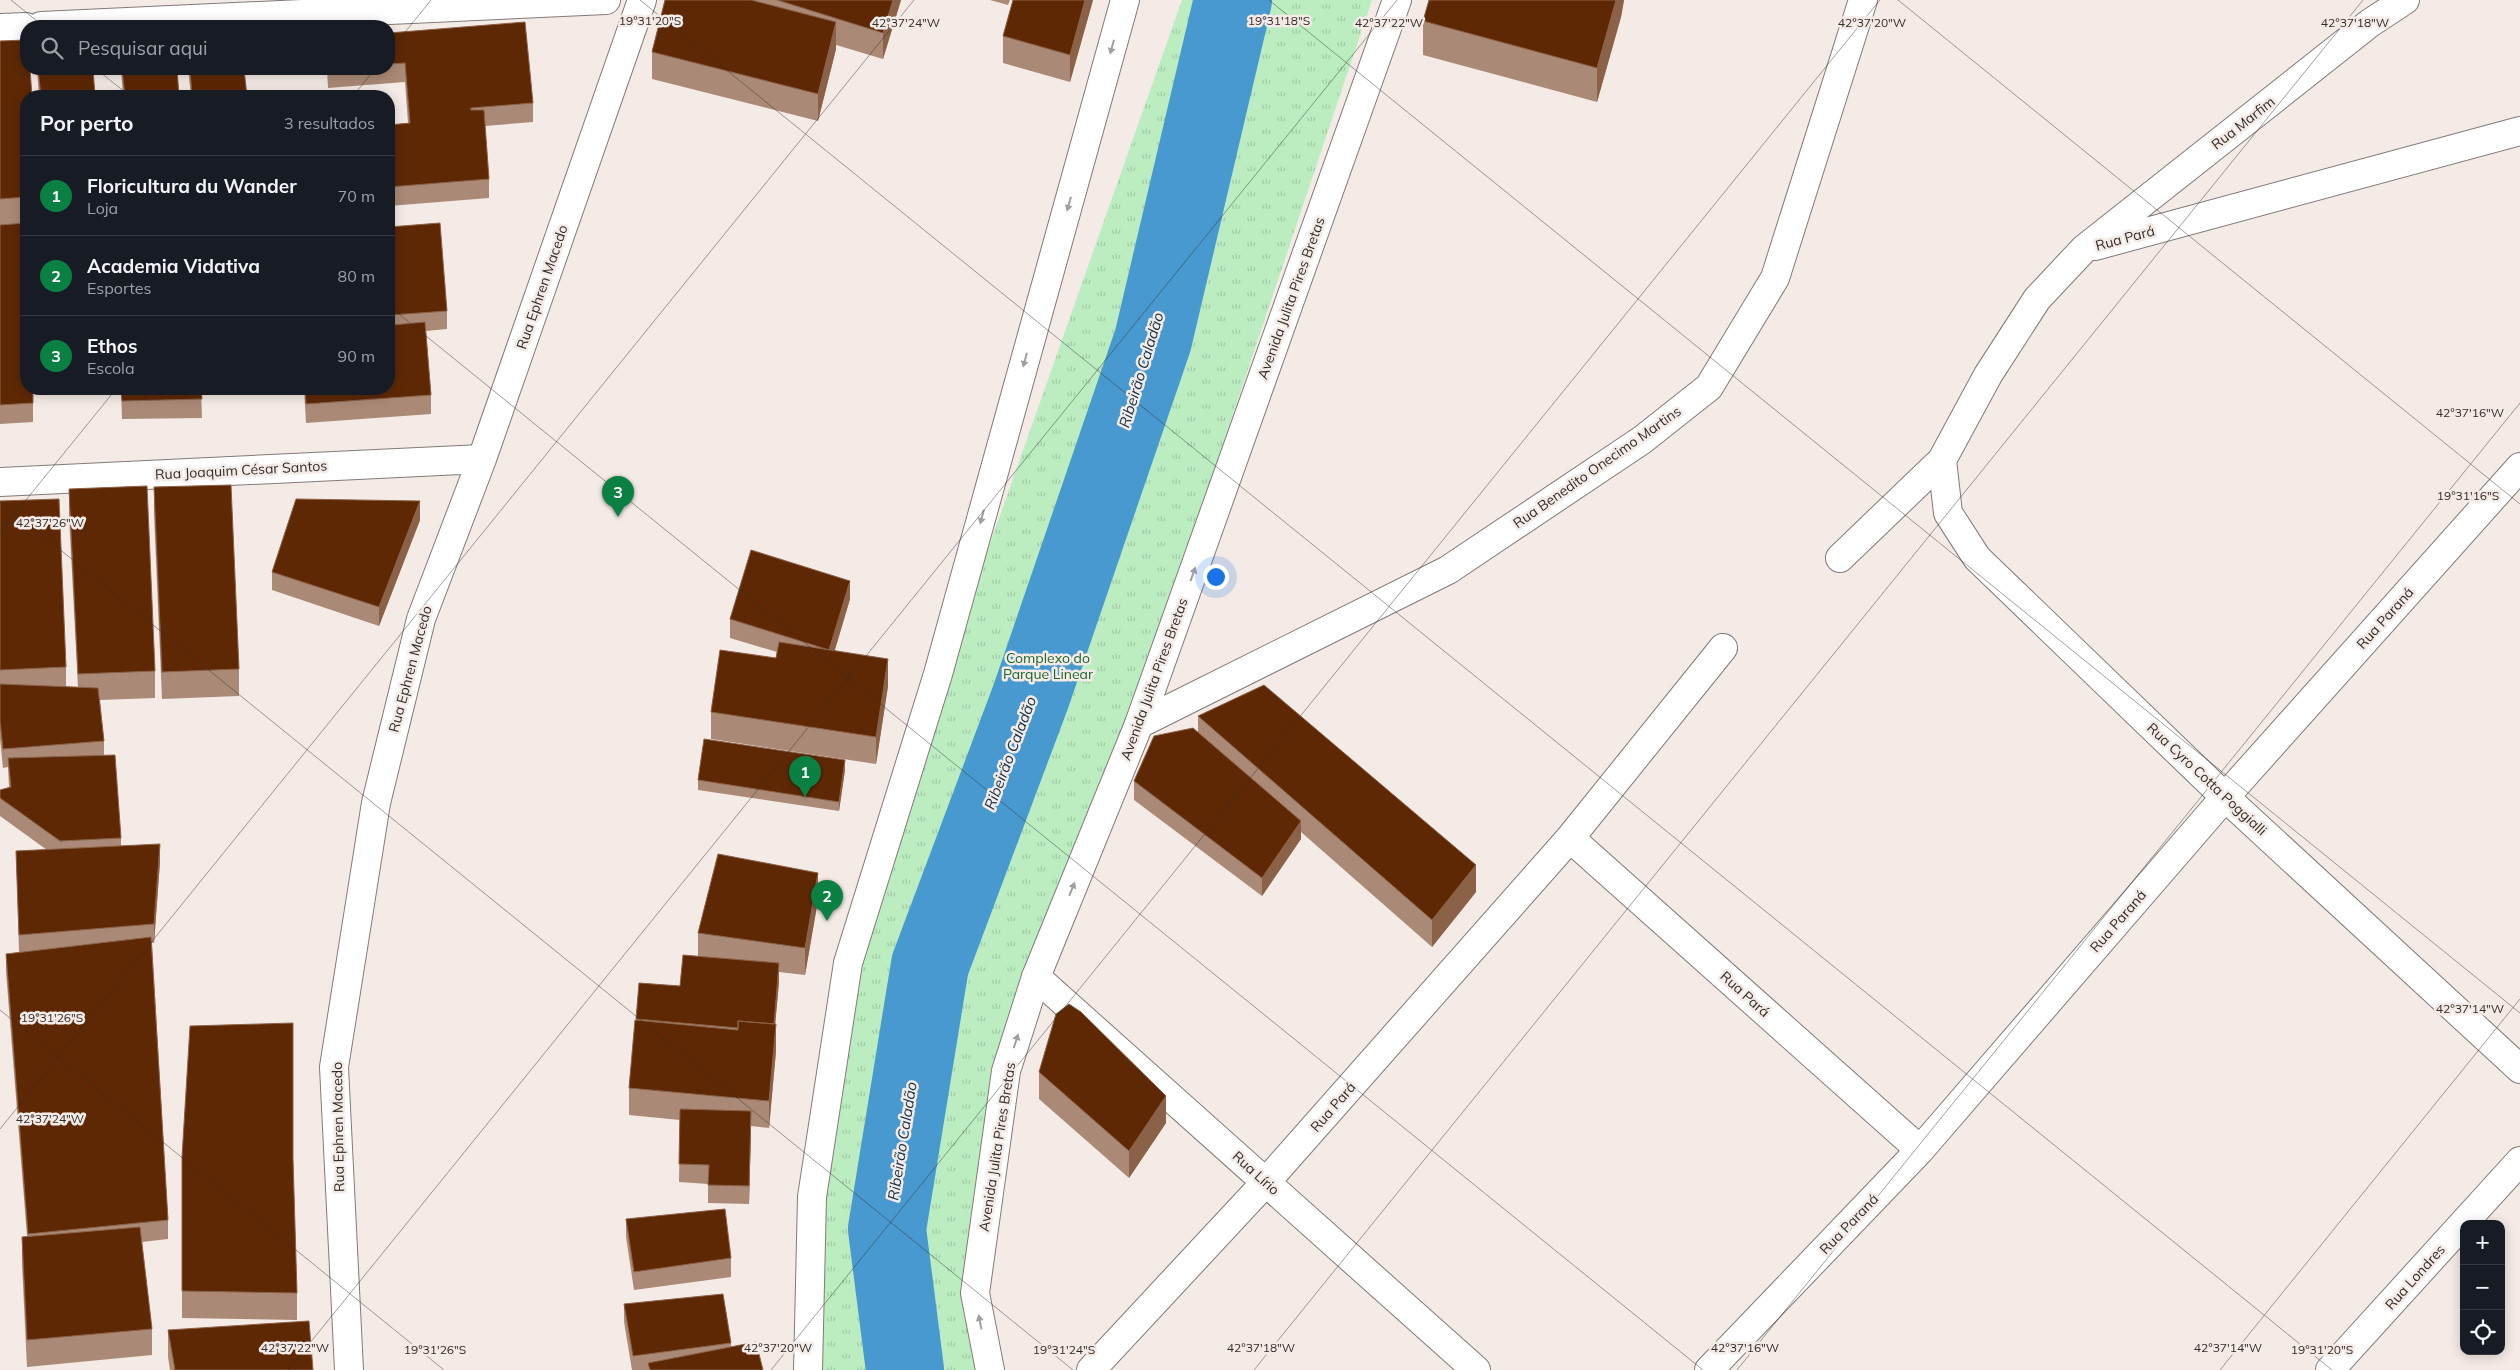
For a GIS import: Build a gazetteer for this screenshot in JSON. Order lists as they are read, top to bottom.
{
  "streets": {
    "street": [
      "Rua Marfim",
      "Rua Pará",
      "Rua Ephren Macedo",
      "Avenida Julita Pires Bretas",
      "Rua Benedito Onecimo Martins",
      "Rua Joaquim César Santos",
      "Rua Paraná",
      "Rua Cyro Cotta Poggialli",
      "Rua Lírio",
      "Rua Londres"
    ]
  },
  "crossings": [
    ["Rua Marfim", "Rua Pará"],
    ["Rua Pará", "Rua Paraná"],
    ["Rua Pará", "Rua Cyro Cotta Poggialli"],
    ["Rua Pará", "Rua Lírio"],
    ["Rua Ephren Macedo", "Rua Joaquim César Santos"],
    ["Avenida Julita Pires Bretas", "Rua Benedito Onecimo Martins"],
    ["Avenida Julita Pires Bretas", "Rua Lírio"],
    ["Rua Paraná", "Rua Cyro Cotta Poggialli"]
  ],
  "water": ["Ribeirão Caladão"],
  "parks": ["Complexo do Parque Linear"],
  "page": {
    "search": "Pesquisar aqui",
    "heading": ["Por perto", "3 resultados"],
    "list": [
      {
        "mark": "1",
        "name": "Floricultura du Wander",
        "note": "Loja",
        "value": "70 m"
      },
      {
        "mark": "2",
        "name": "Academia Vidativa",
        "note": "Esportes",
        "value": "80 m"
      },
      {
        "mark": "3",
        "name": "Ethos",
        "note": "Escola",
        "value": "90 m"
      }
    ],
    "pins": ["3", "1", "2"],
    "map_buttons": ["+", "−"]
  },
  "coordinates": [
    "19°31'20\"S",
    "19°31'18\"S",
    "42°37'24\"W",
    "42°37'22\"W",
    "42°37'20\"W",
    "42°37'18\"W",
    "42°37'16\"W",
    "19°31'16\"S",
    "42°37'26\"W",
    "42°37'14\"W",
    "19°31'26\"S",
    "19°31'24\"S"
  ]
}
